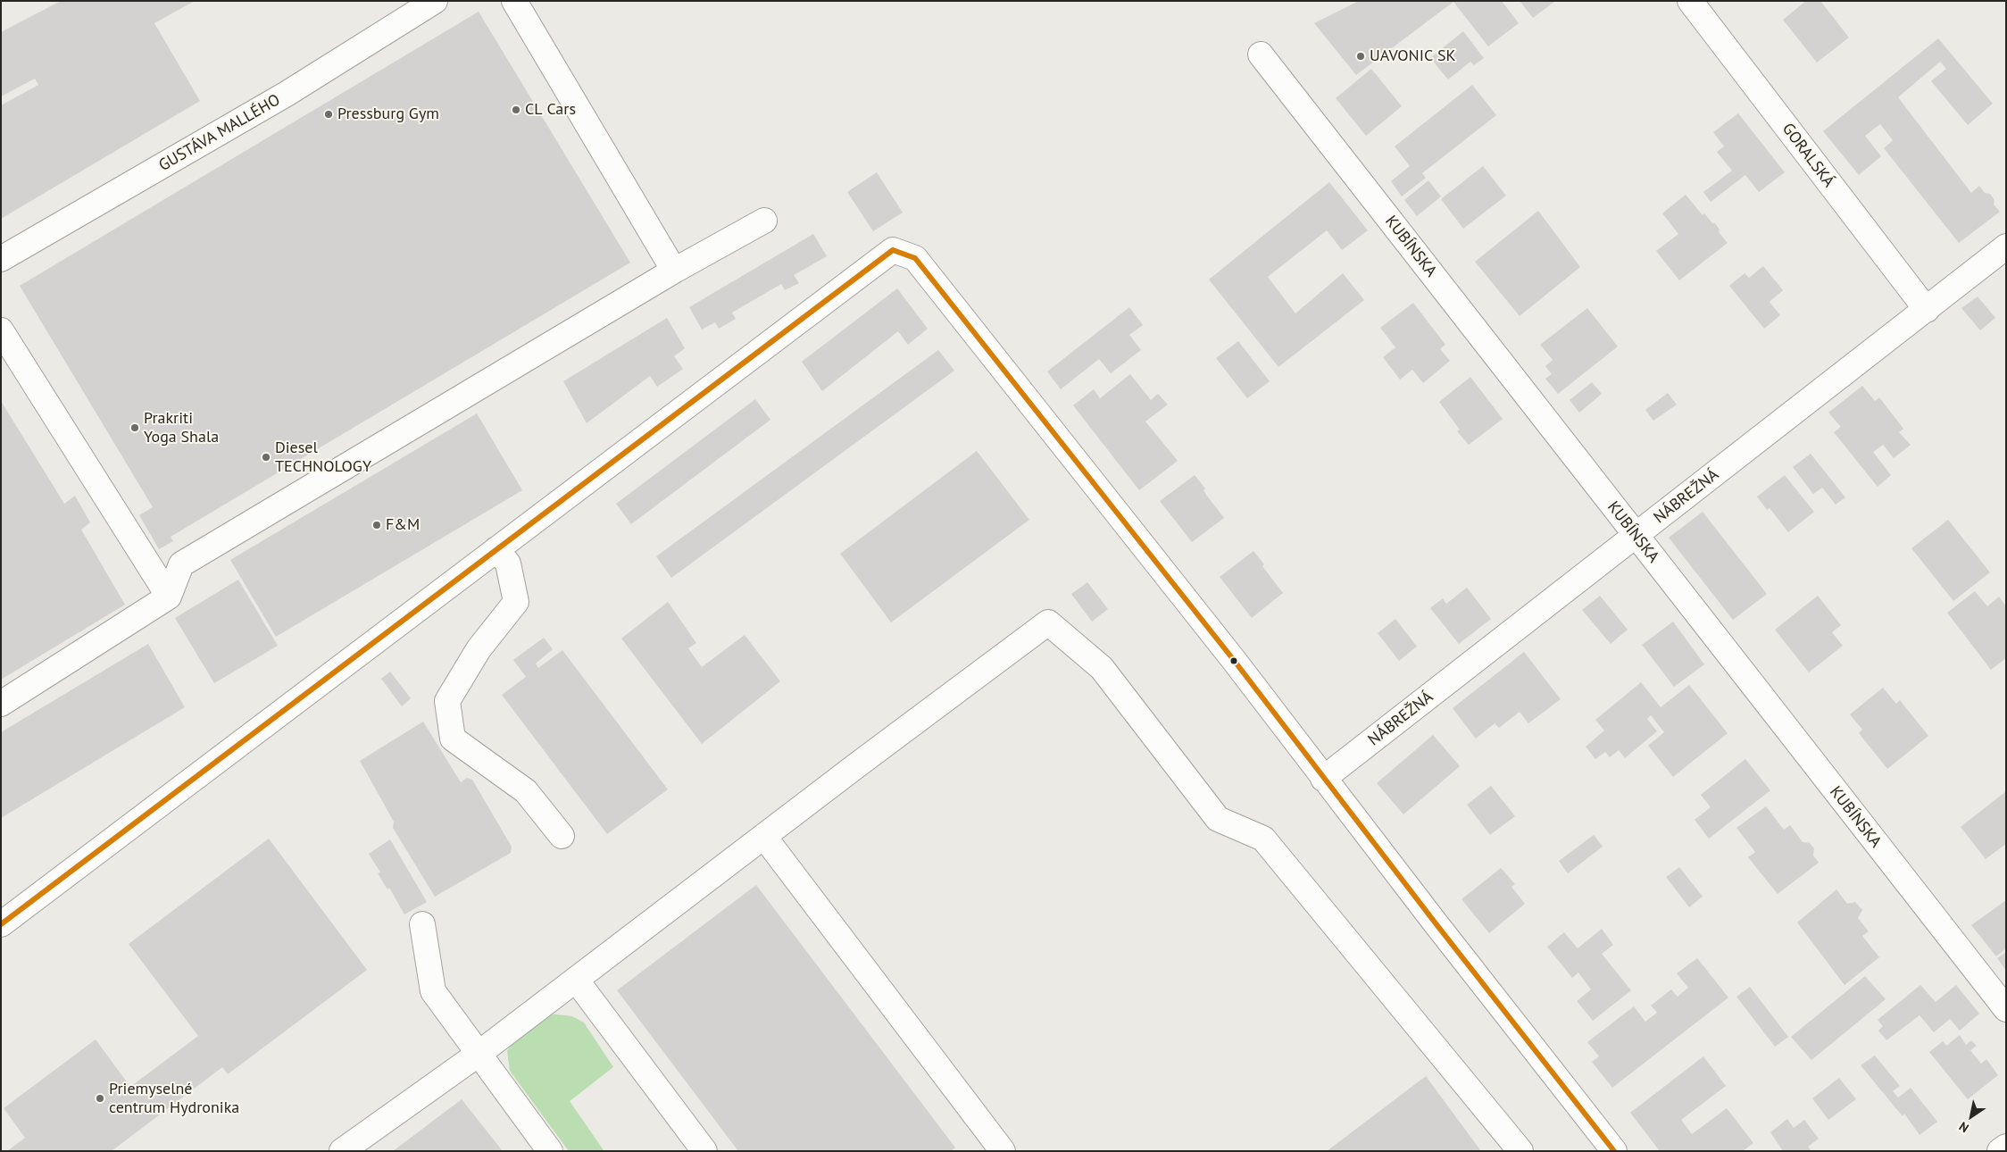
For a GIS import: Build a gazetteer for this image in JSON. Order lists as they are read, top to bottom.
{
  "streets": {
    "street": [
      "GUSTÁVA MALLÉHO",
      "GORALSKÁ",
      "KUBÍNSKA",
      "NÁBREŽNÁ"
    ]
  },
  "crossings": [
    ["GORALSKÁ", "NÁBREŽNÁ"],
    ["KUBÍNSKA", "NÁBREŽNÁ"]
  ],
  "places": [
    "UAVONIC SK",
    "CL Cars",
    "Pressburg Gym",
    "Prakriti Yoga Shala",
    "Diesel TECHNOLOGY",
    "F&M",
    "Priemyselné centrum Hydronika"
  ],
  "north": "bottom left"
}
